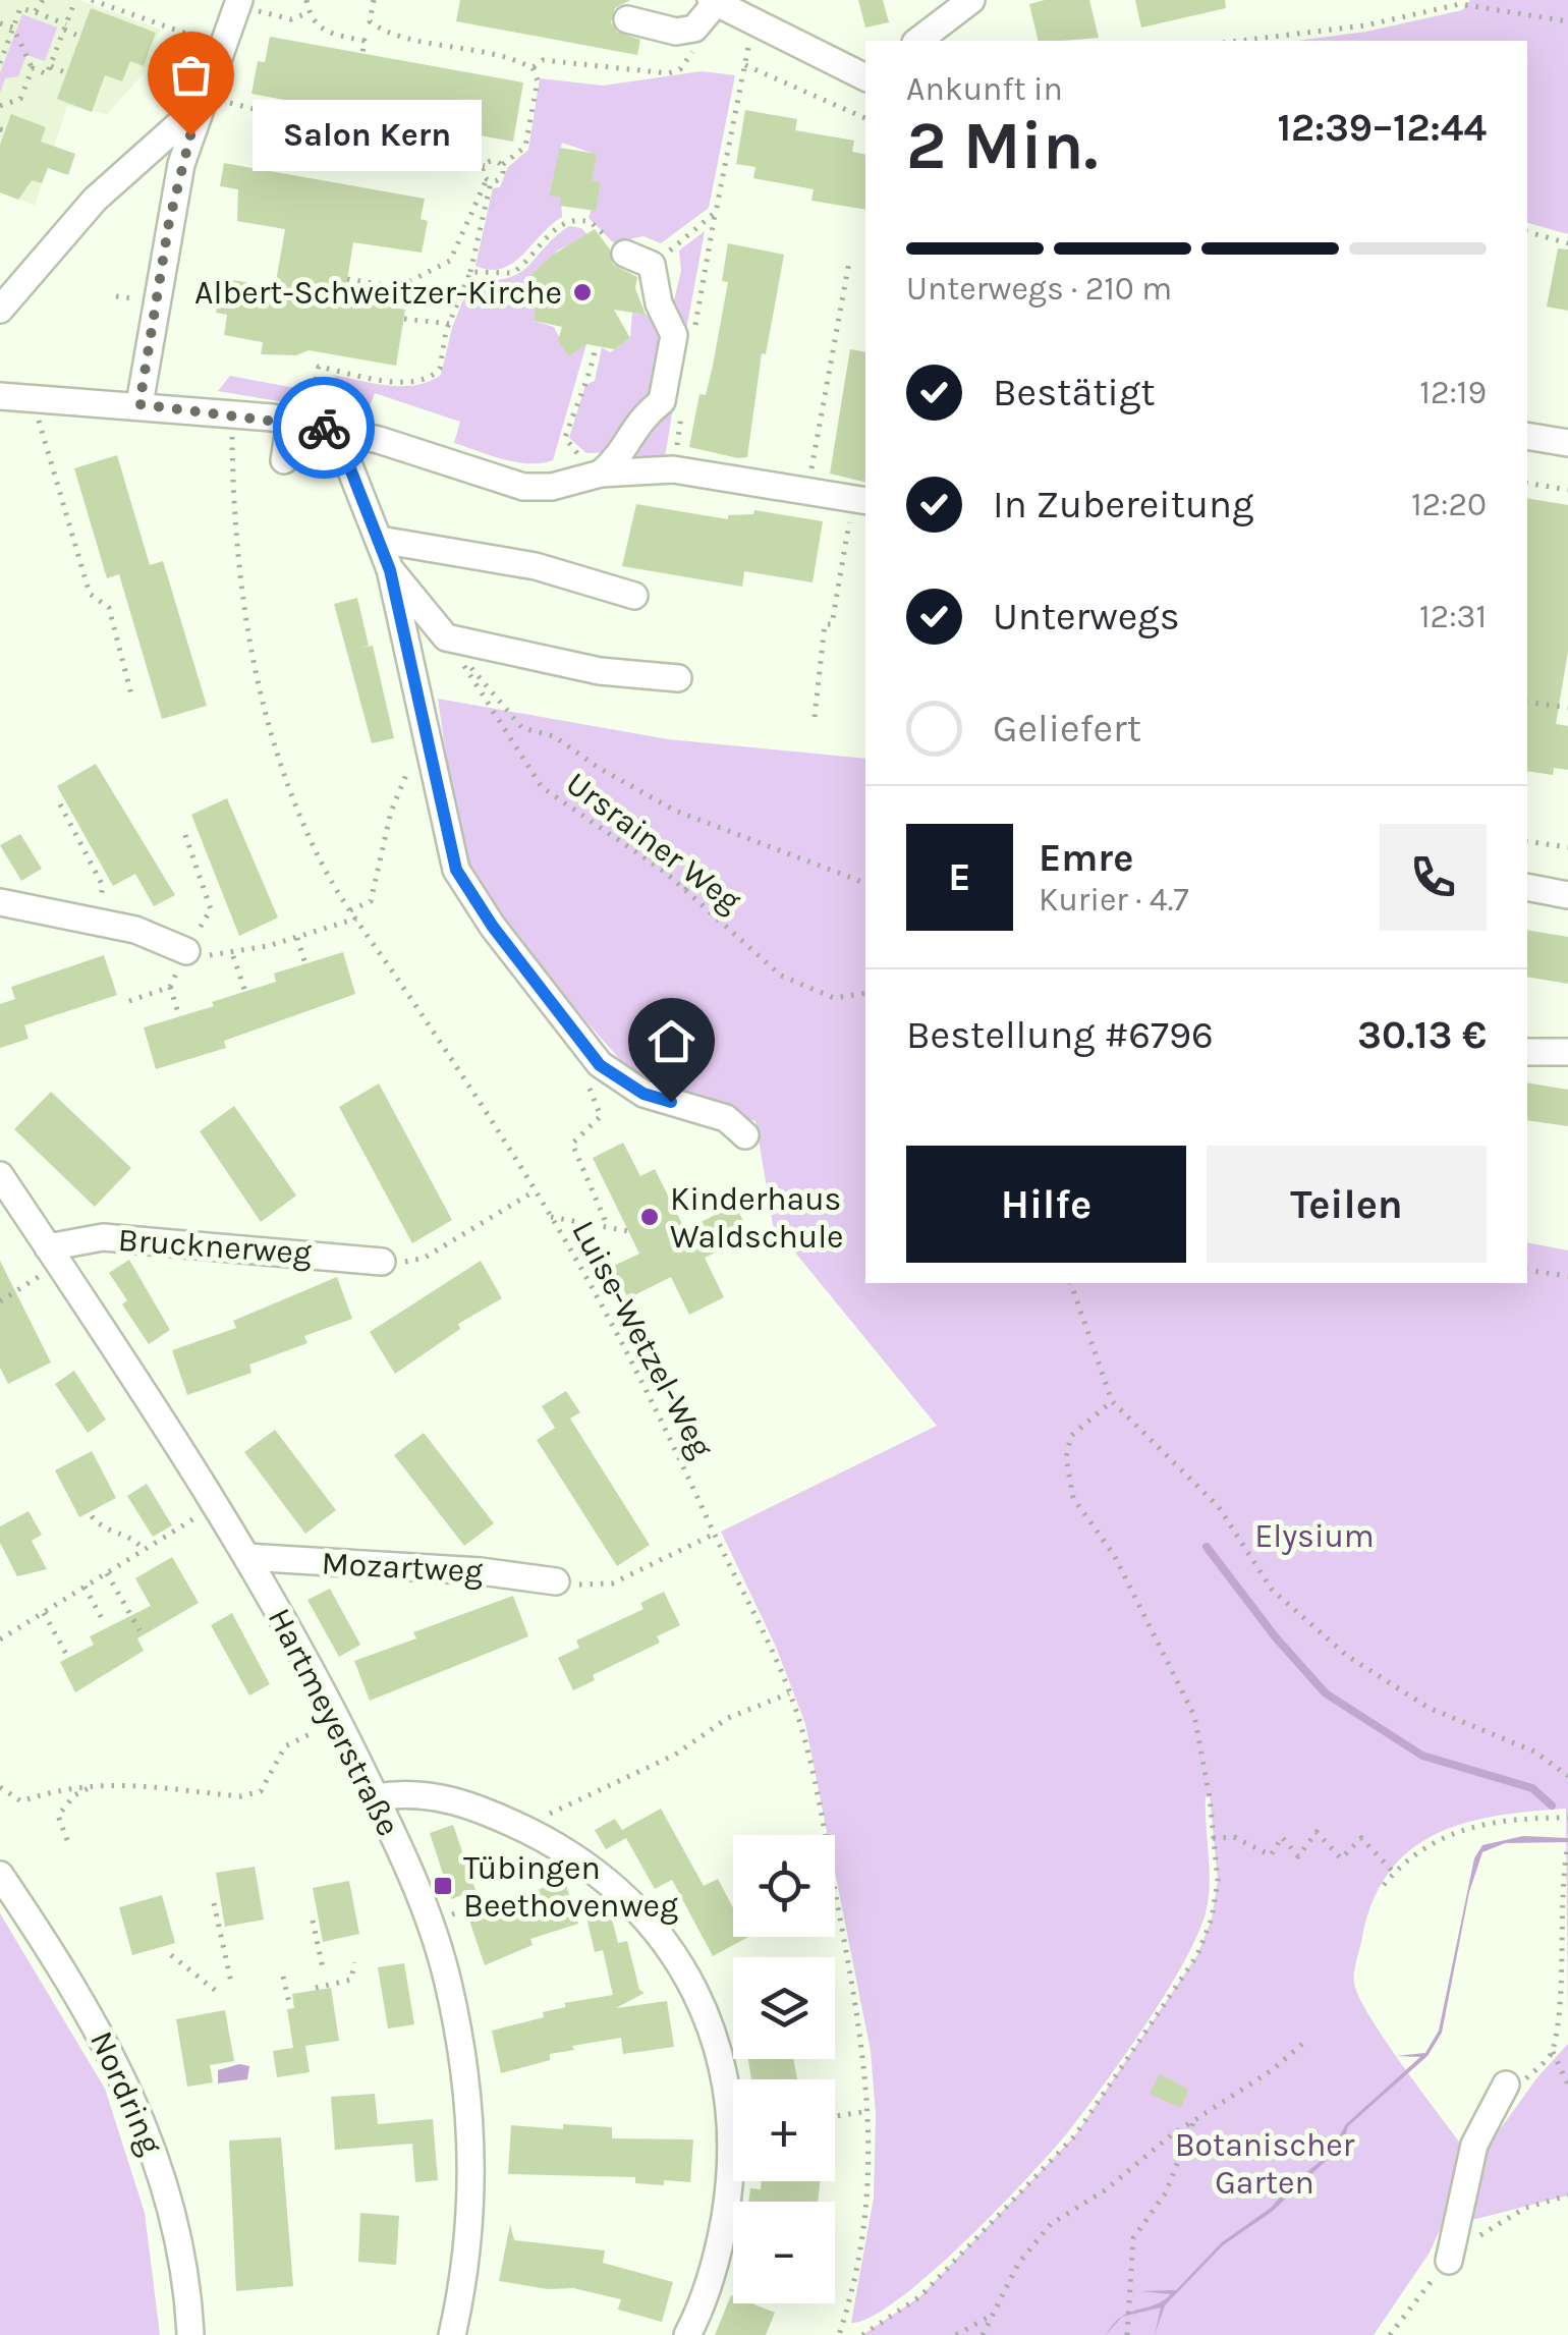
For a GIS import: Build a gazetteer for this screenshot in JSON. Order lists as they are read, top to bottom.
{
  "streets": {
    "street": [
      "Brucknerweg",
      "Mozartweg",
      "Hartmeyerstraße",
      "Nordring"
    ],
    "path": ["Ursrainer Weg", "Luise-Wetzel-Weg"]
  },
  "crossings": [
    ["Brucknerweg", "Hartmeyerstraße"],
    ["Mozartweg", "Hartmeyerstraße"]
  ],
  "parks": ["Elysium", "Botanischer Garten"],
  "places": {
    "other": ["Salon Kern", "Albert-Schweitzer-Kirche", "Kinderhaus Waldschule"],
    "transit": ["Tübingen Beethovenweg"]
  },
  "page": {
    "heading": ["2 Min.", "Ankunft in", "12:39–12:44"],
    "panel": [
      "Emre",
      "Kurier · 4.7",
      "Bestellung #6796",
      "30.13 €"
    ],
    "bubble": "Salon Kern",
    "bar": "Unterwegs · 210 m",
    "list": [
      ["Bestätigt", "12:19"],
      ["In Zubereitung", "12:20"],
      ["Unterwegs", "12:31"],
      "Geliefert"
    ],
    "round": "E",
    "buttons": ["Hilfe", "Teilen"],
    "map_buttons": ["+", "−"]
  }
}
